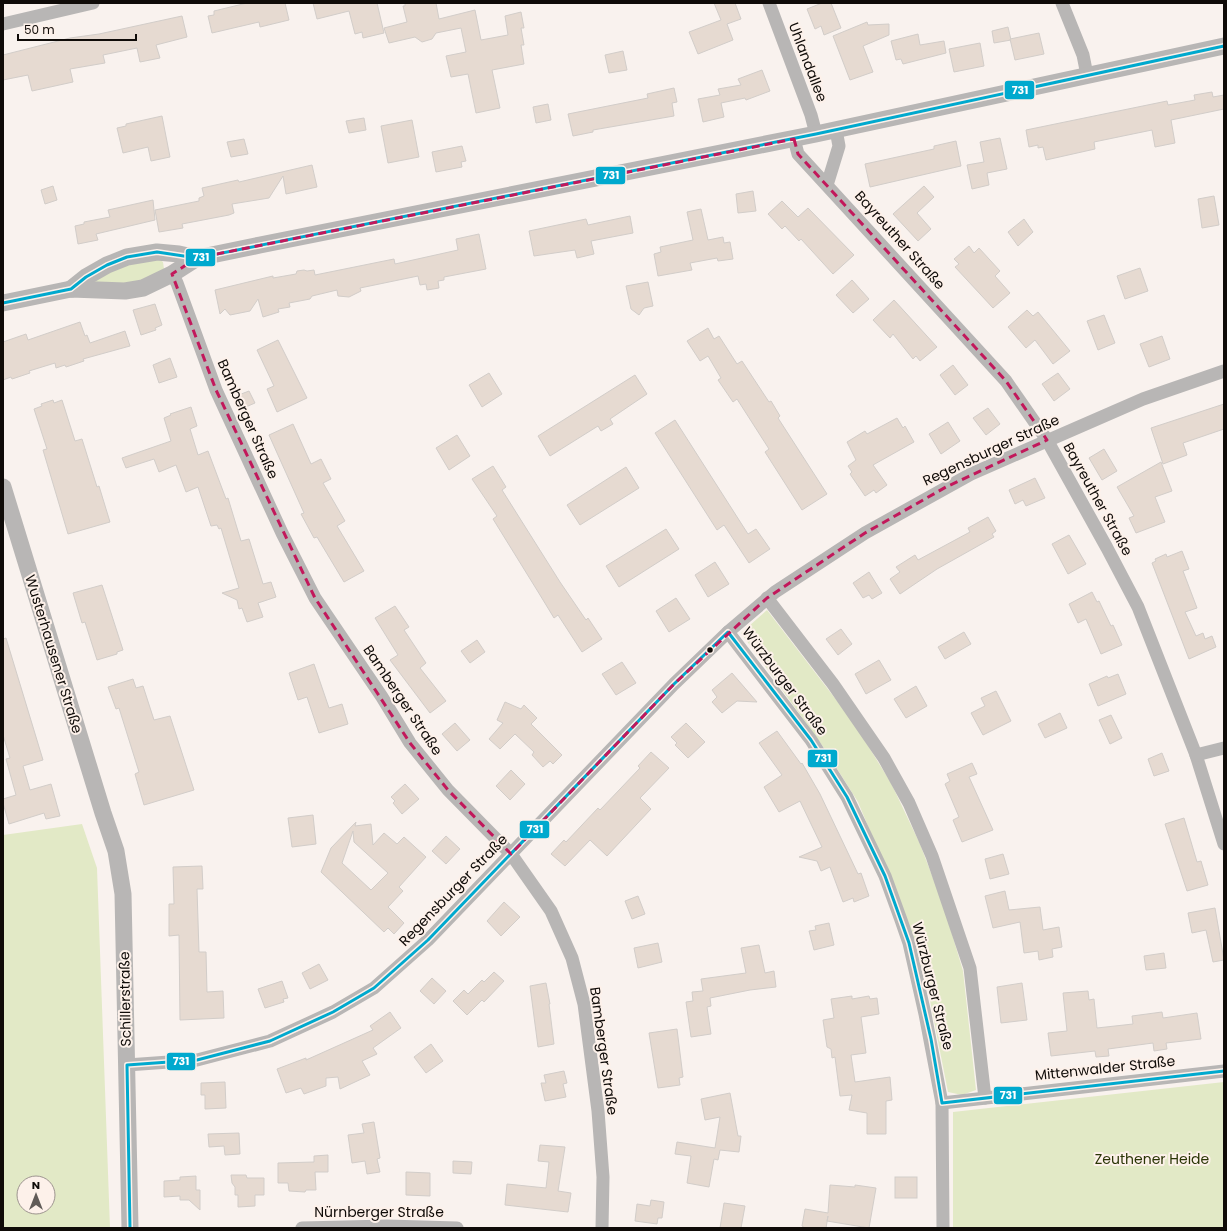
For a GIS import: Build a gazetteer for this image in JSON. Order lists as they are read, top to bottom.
{
  "streets": {
    "street": [
      "Uhlandallee",
      "Bayreuther Straße",
      "Bamberger Straße",
      "Regensburger Straße",
      "Wusterhausener Straße",
      "Würzburger Straße",
      "Schillerstraße",
      "Mittenwalder Straße",
      "Nürnberger Straße"
    ]
  },
  "crossings": [
    ["Bayreuther Straße", "Regensburger Straße"],
    ["Bamberger Straße", "Regensburger Straße"],
    ["Regensburger Straße", "Würzburger Straße"],
    ["Regensburger Straße", "Schillerstraße"],
    ["Wusterhausener Straße", "Schillerstraße"],
    ["Würzburger Straße", "Mittenwalder Straße"]
  ],
  "parks": ["Zeuthener Heide"],
  "lines": ["transit line 731"],
  "scale_bar": "50 m",
  "north": "top"
}
